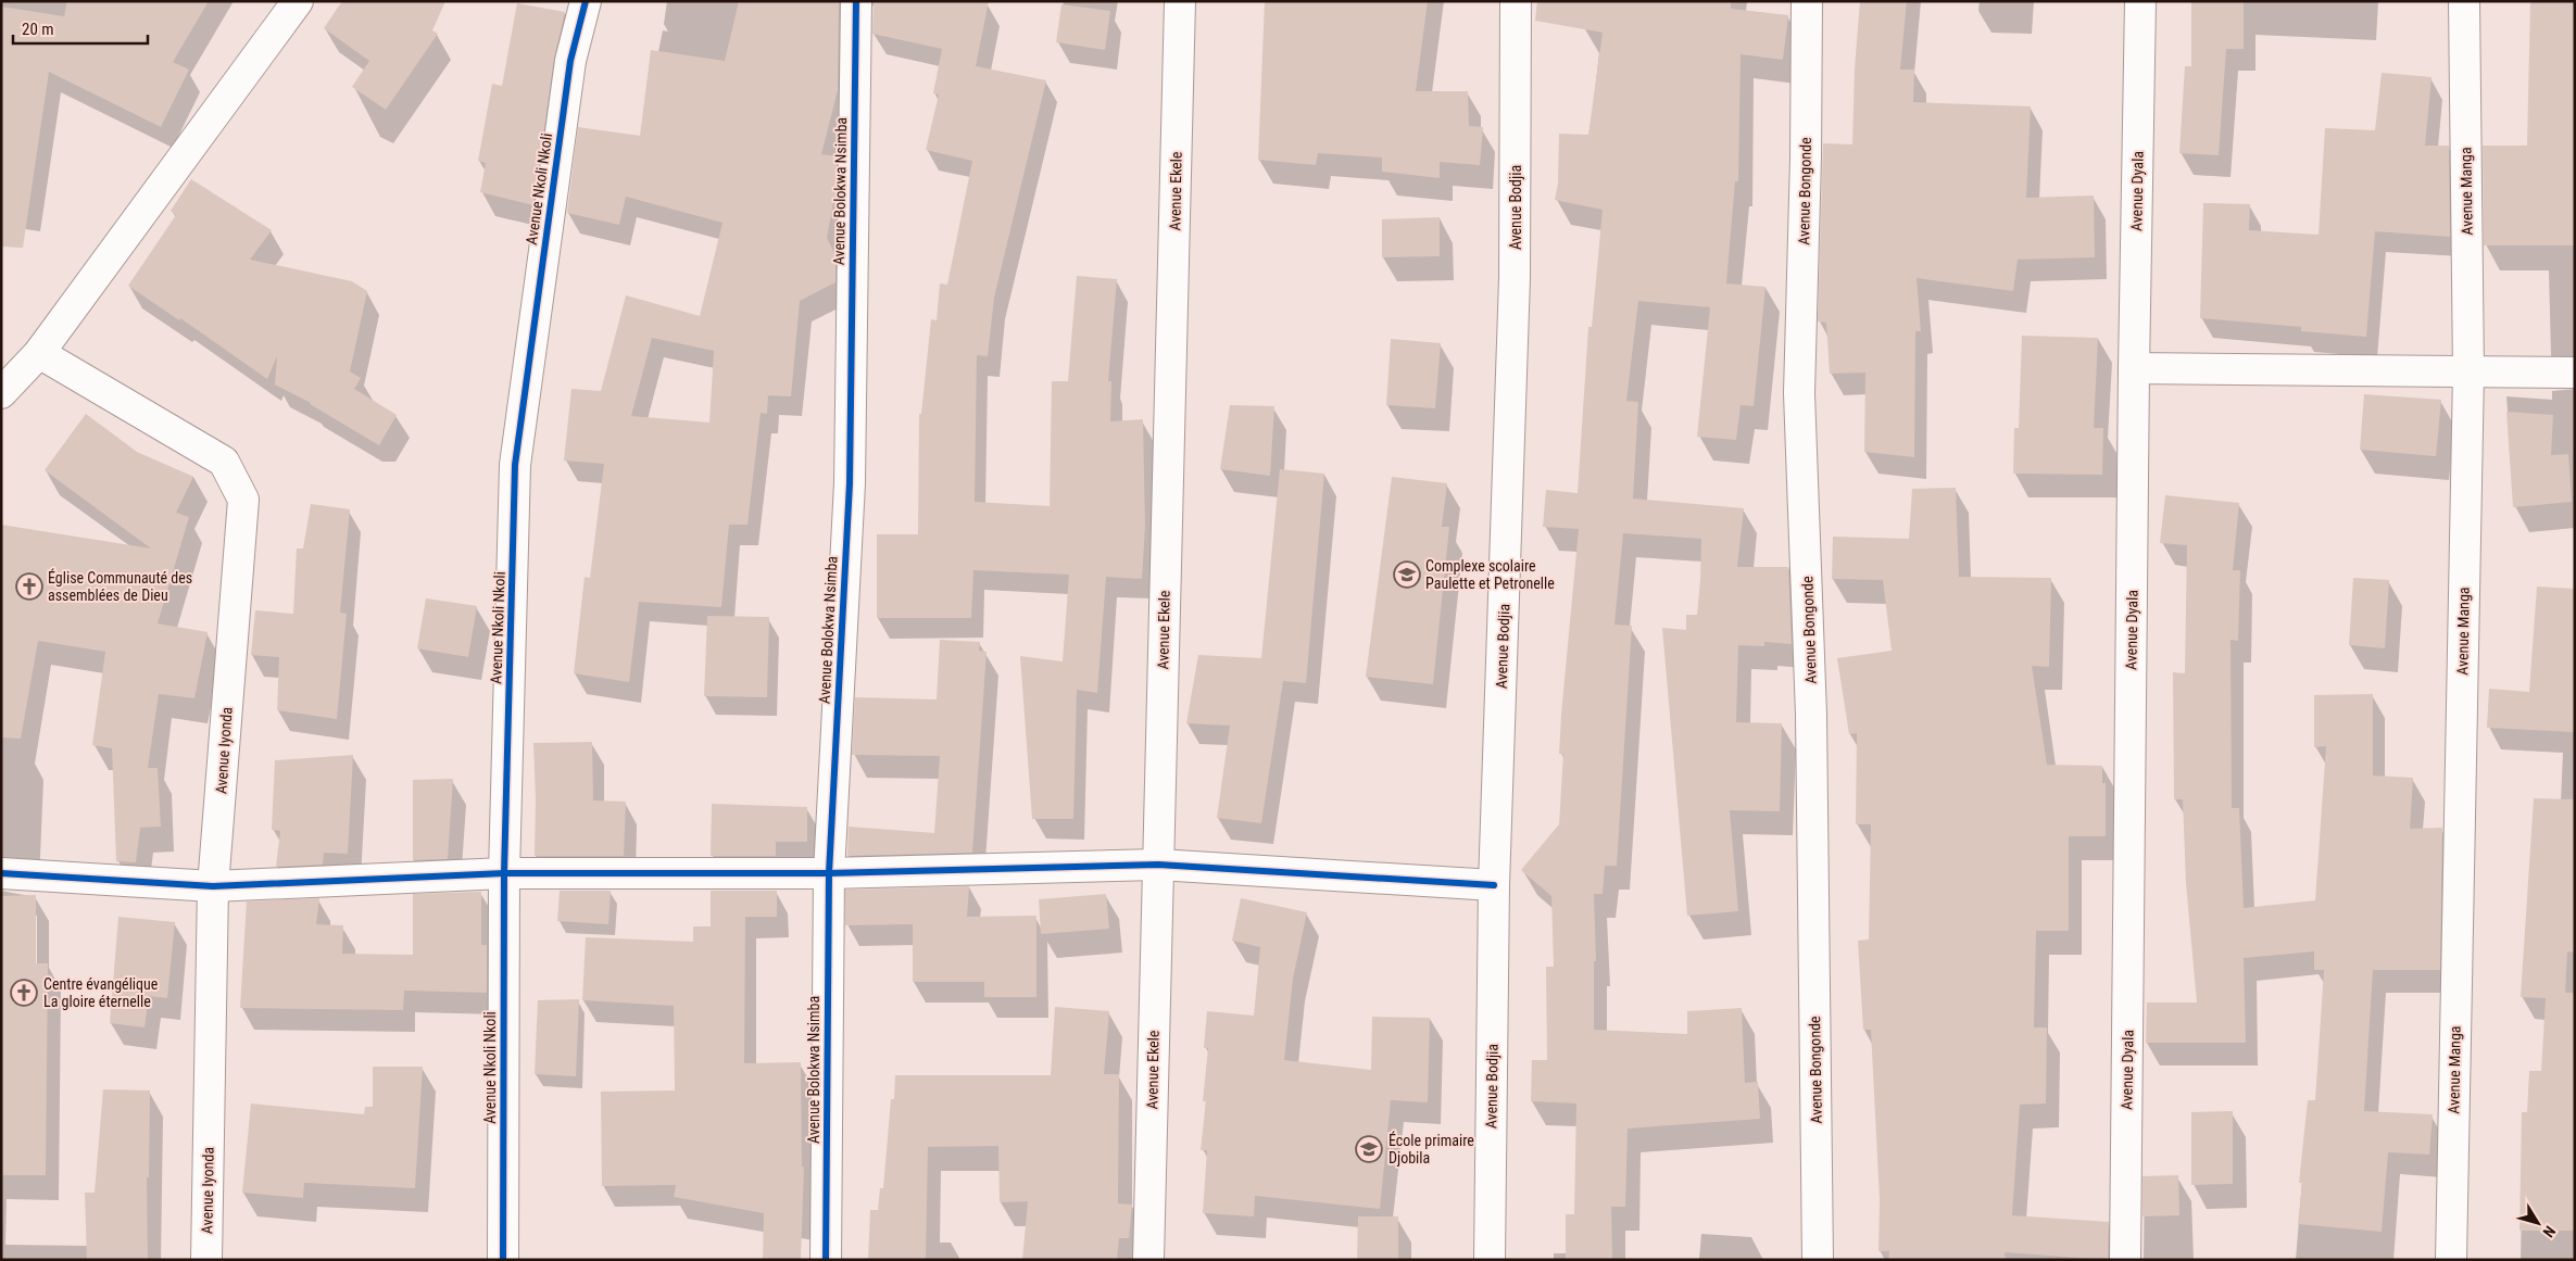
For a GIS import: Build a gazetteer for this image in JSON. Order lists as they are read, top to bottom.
{
  "streets": {
    "street": [
      "Avenue Nkoli Nkoli",
      "Avenue Bolokwa Nsimba",
      "Avenue Ekele",
      "Avenue Bongonde",
      "Avenue Dyala",
      "Avenue Manga",
      "Avenue Bodjia",
      "Avenue Iyonda"
    ]
  },
  "places": {
    "school or university": ["Complexe scolaire Paulette et Petronelle", "École primaire Djobila"],
    "church": ["Église Communauté des assemblées de Dieu", "Centre évangélique La gloire éternelle"]
  },
  "scale_bar": "20 m",
  "north": "bottom right"
}
